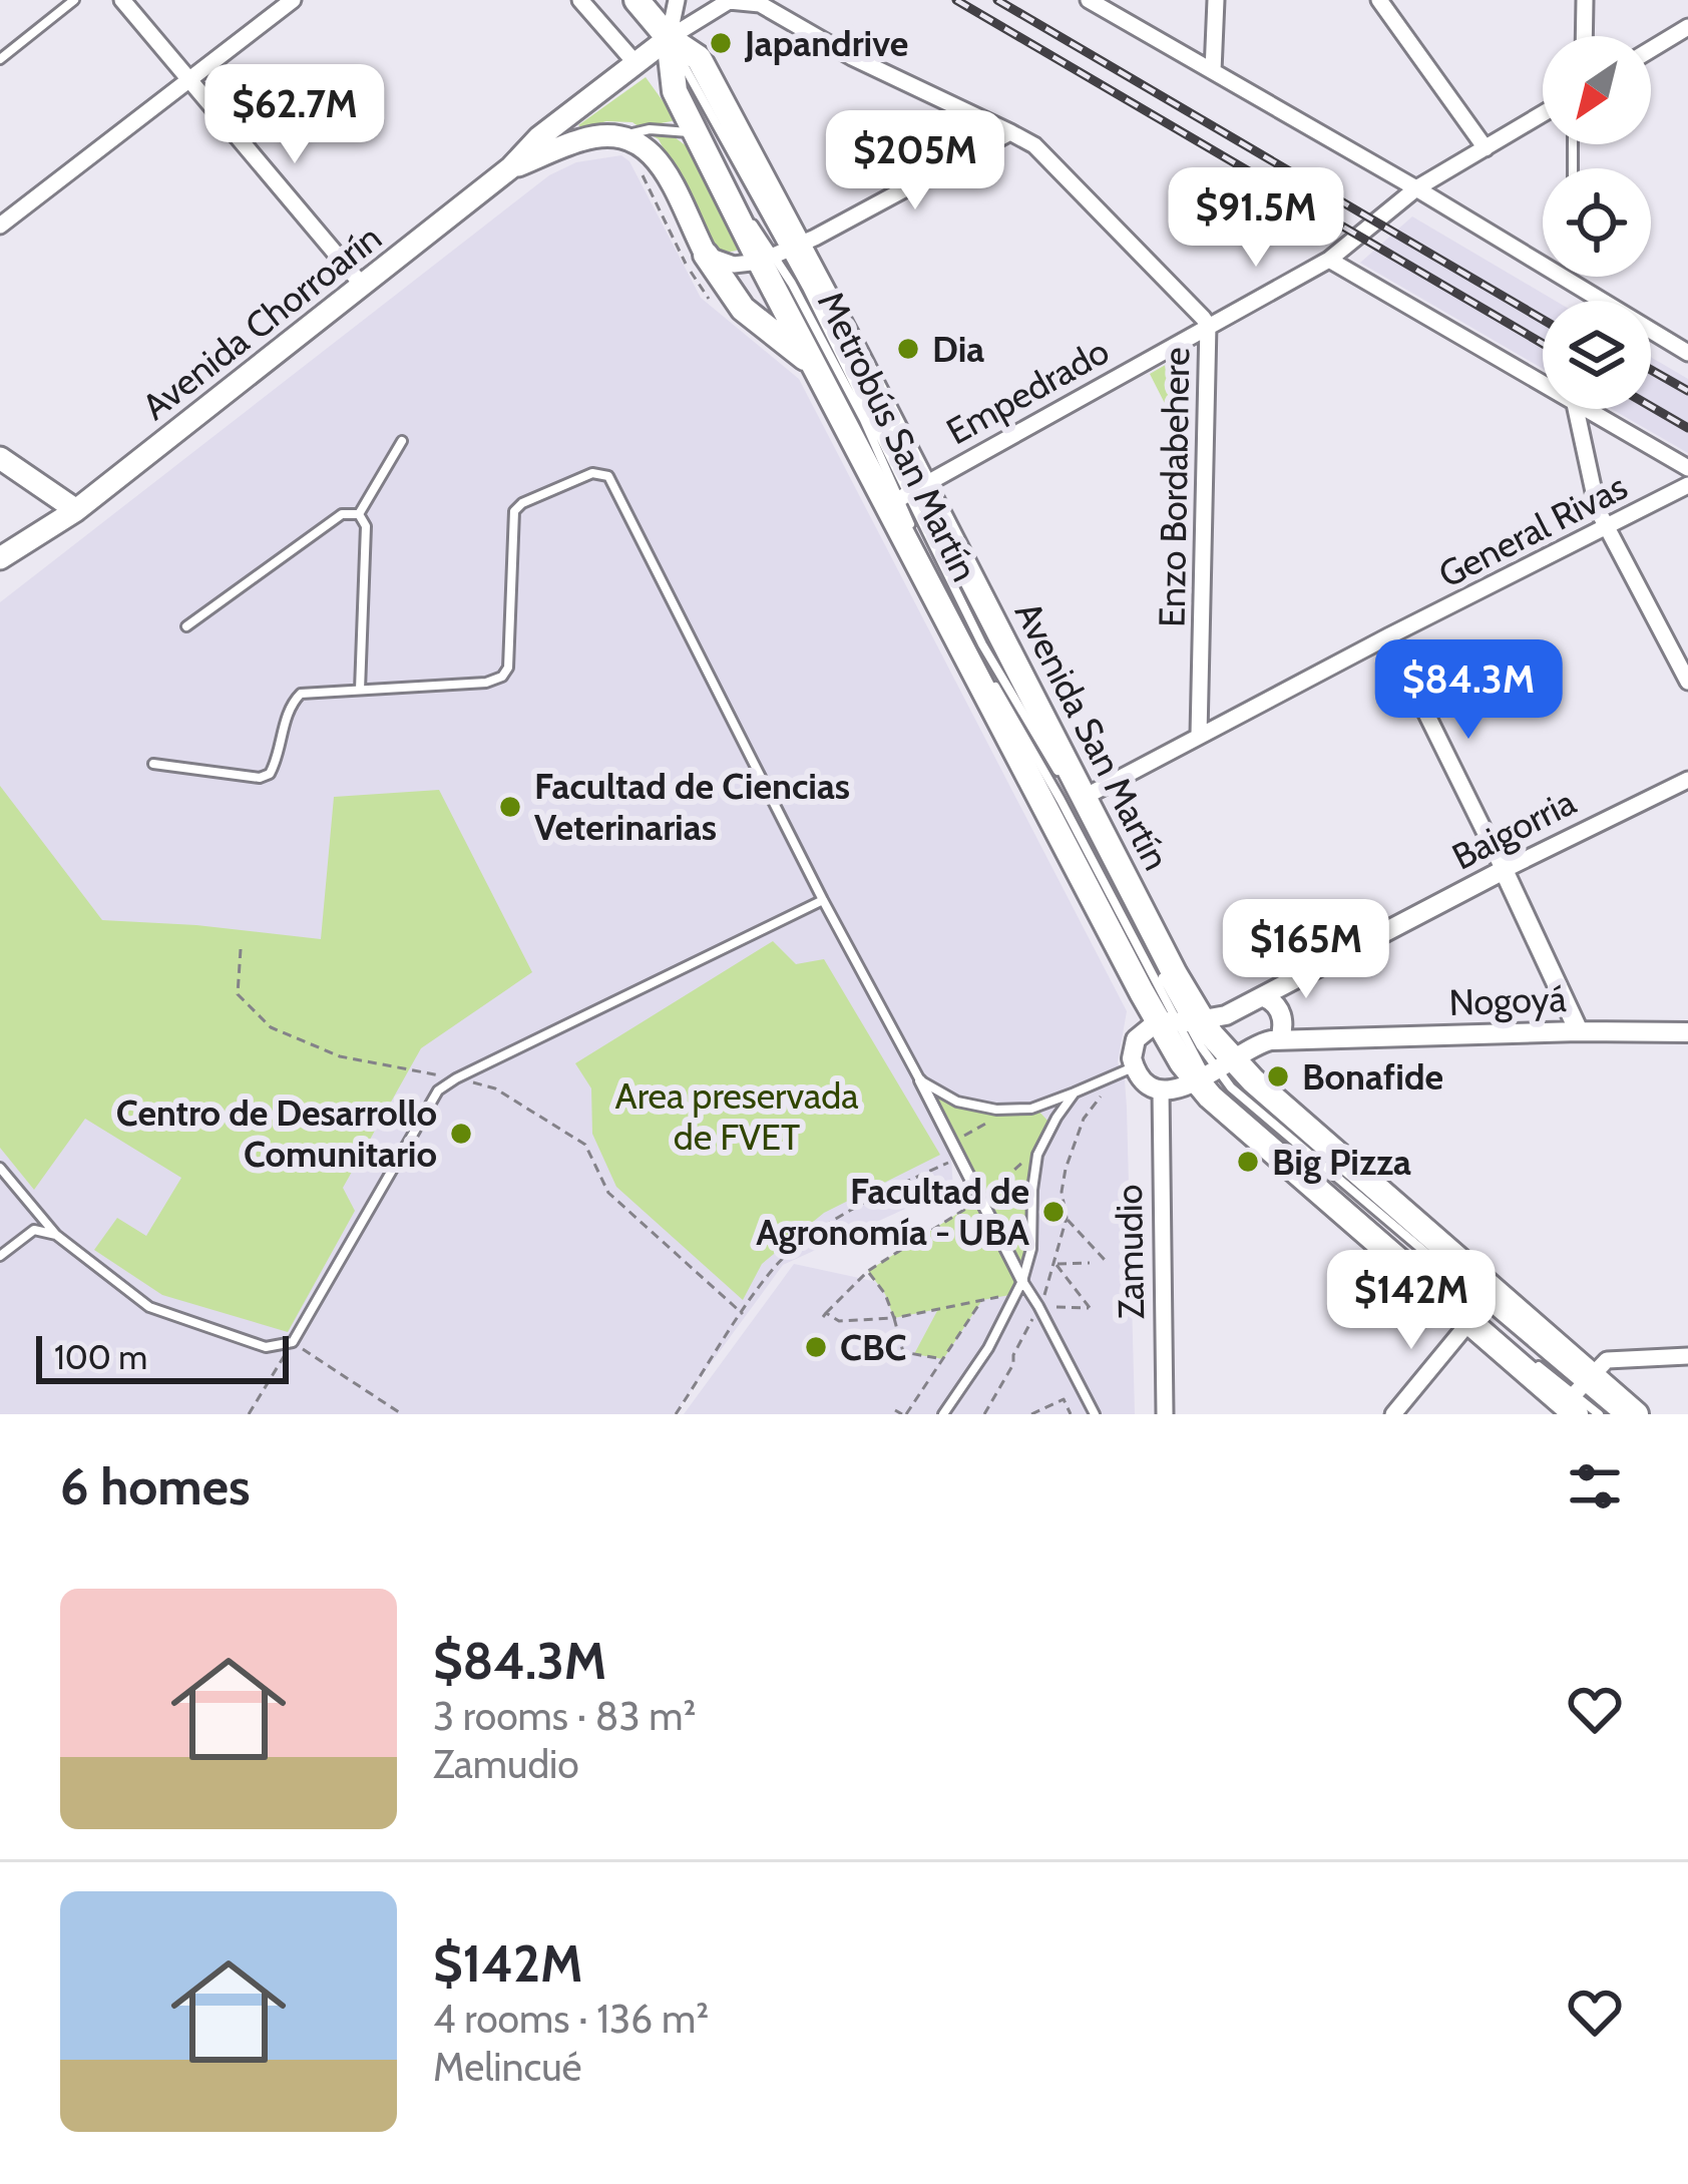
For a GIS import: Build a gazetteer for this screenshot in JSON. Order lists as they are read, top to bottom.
{
  "streets": {
    "main road": ["Avenida Chorroarín", "Avenida San Martín"],
    "street": [
      "Empedrado",
      "Enzo Bordabehere",
      "General Rivas",
      "Baigorria",
      "Nogoyá",
      "Zamudio"
    ],
    "lane": ["Metrobús San Martín"]
  },
  "crossings": [
    ["Avenida Chorroarín", "Enzo Bordabehere"],
    ["Avenida Chorroarín", "Avenida San Martín"],
    ["Empedrado", "Metrobús San Martín"],
    ["Empedrado", "Enzo Bordabehere"],
    ["Empedrado", "Avenida San Martín"],
    ["Metrobús San Martín", "Avenida San Martín"],
    ["Metrobús San Martín", "Baigorria"],
    ["Enzo Bordabehere", "General Rivas"],
    ["Enzo Bordabehere", "Avenida San Martín"],
    ["General Rivas", "Avenida San Martín"],
    ["Avenida San Martín", "Baigorria"],
    ["Avenida San Martín", "Nogoyá"],
    ["Nogoyá", "Zamudio"]
  ],
  "parks": ["Area preservada de FVET"],
  "places": [
    "Japandrive",
    "Dia",
    "Facultad de Ciencias Veterinarias",
    "Bonafide",
    "Centro de Desarrollo Comunitario",
    "Big Pizza",
    "Facultad de Agronomía - UBA",
    "CBC"
  ],
  "scale_bar": "100 m",
  "north": "bottom left",
  "page": {
    "price": [
      "$62.7M",
      "$205M",
      "$91.5M",
      "$84.3M",
      "$165M",
      "$142M"
    ],
    "scale": "100 m",
    "heading": "6 homes",
    "list": [
      {
        "name": "$84.3M",
        "note": "3 rooms · 83 m² · Zamudio"
      },
      {
        "name": "$142M",
        "note": "4 rooms · 136 m² · Melincué"
      }
    ]
  }
}
